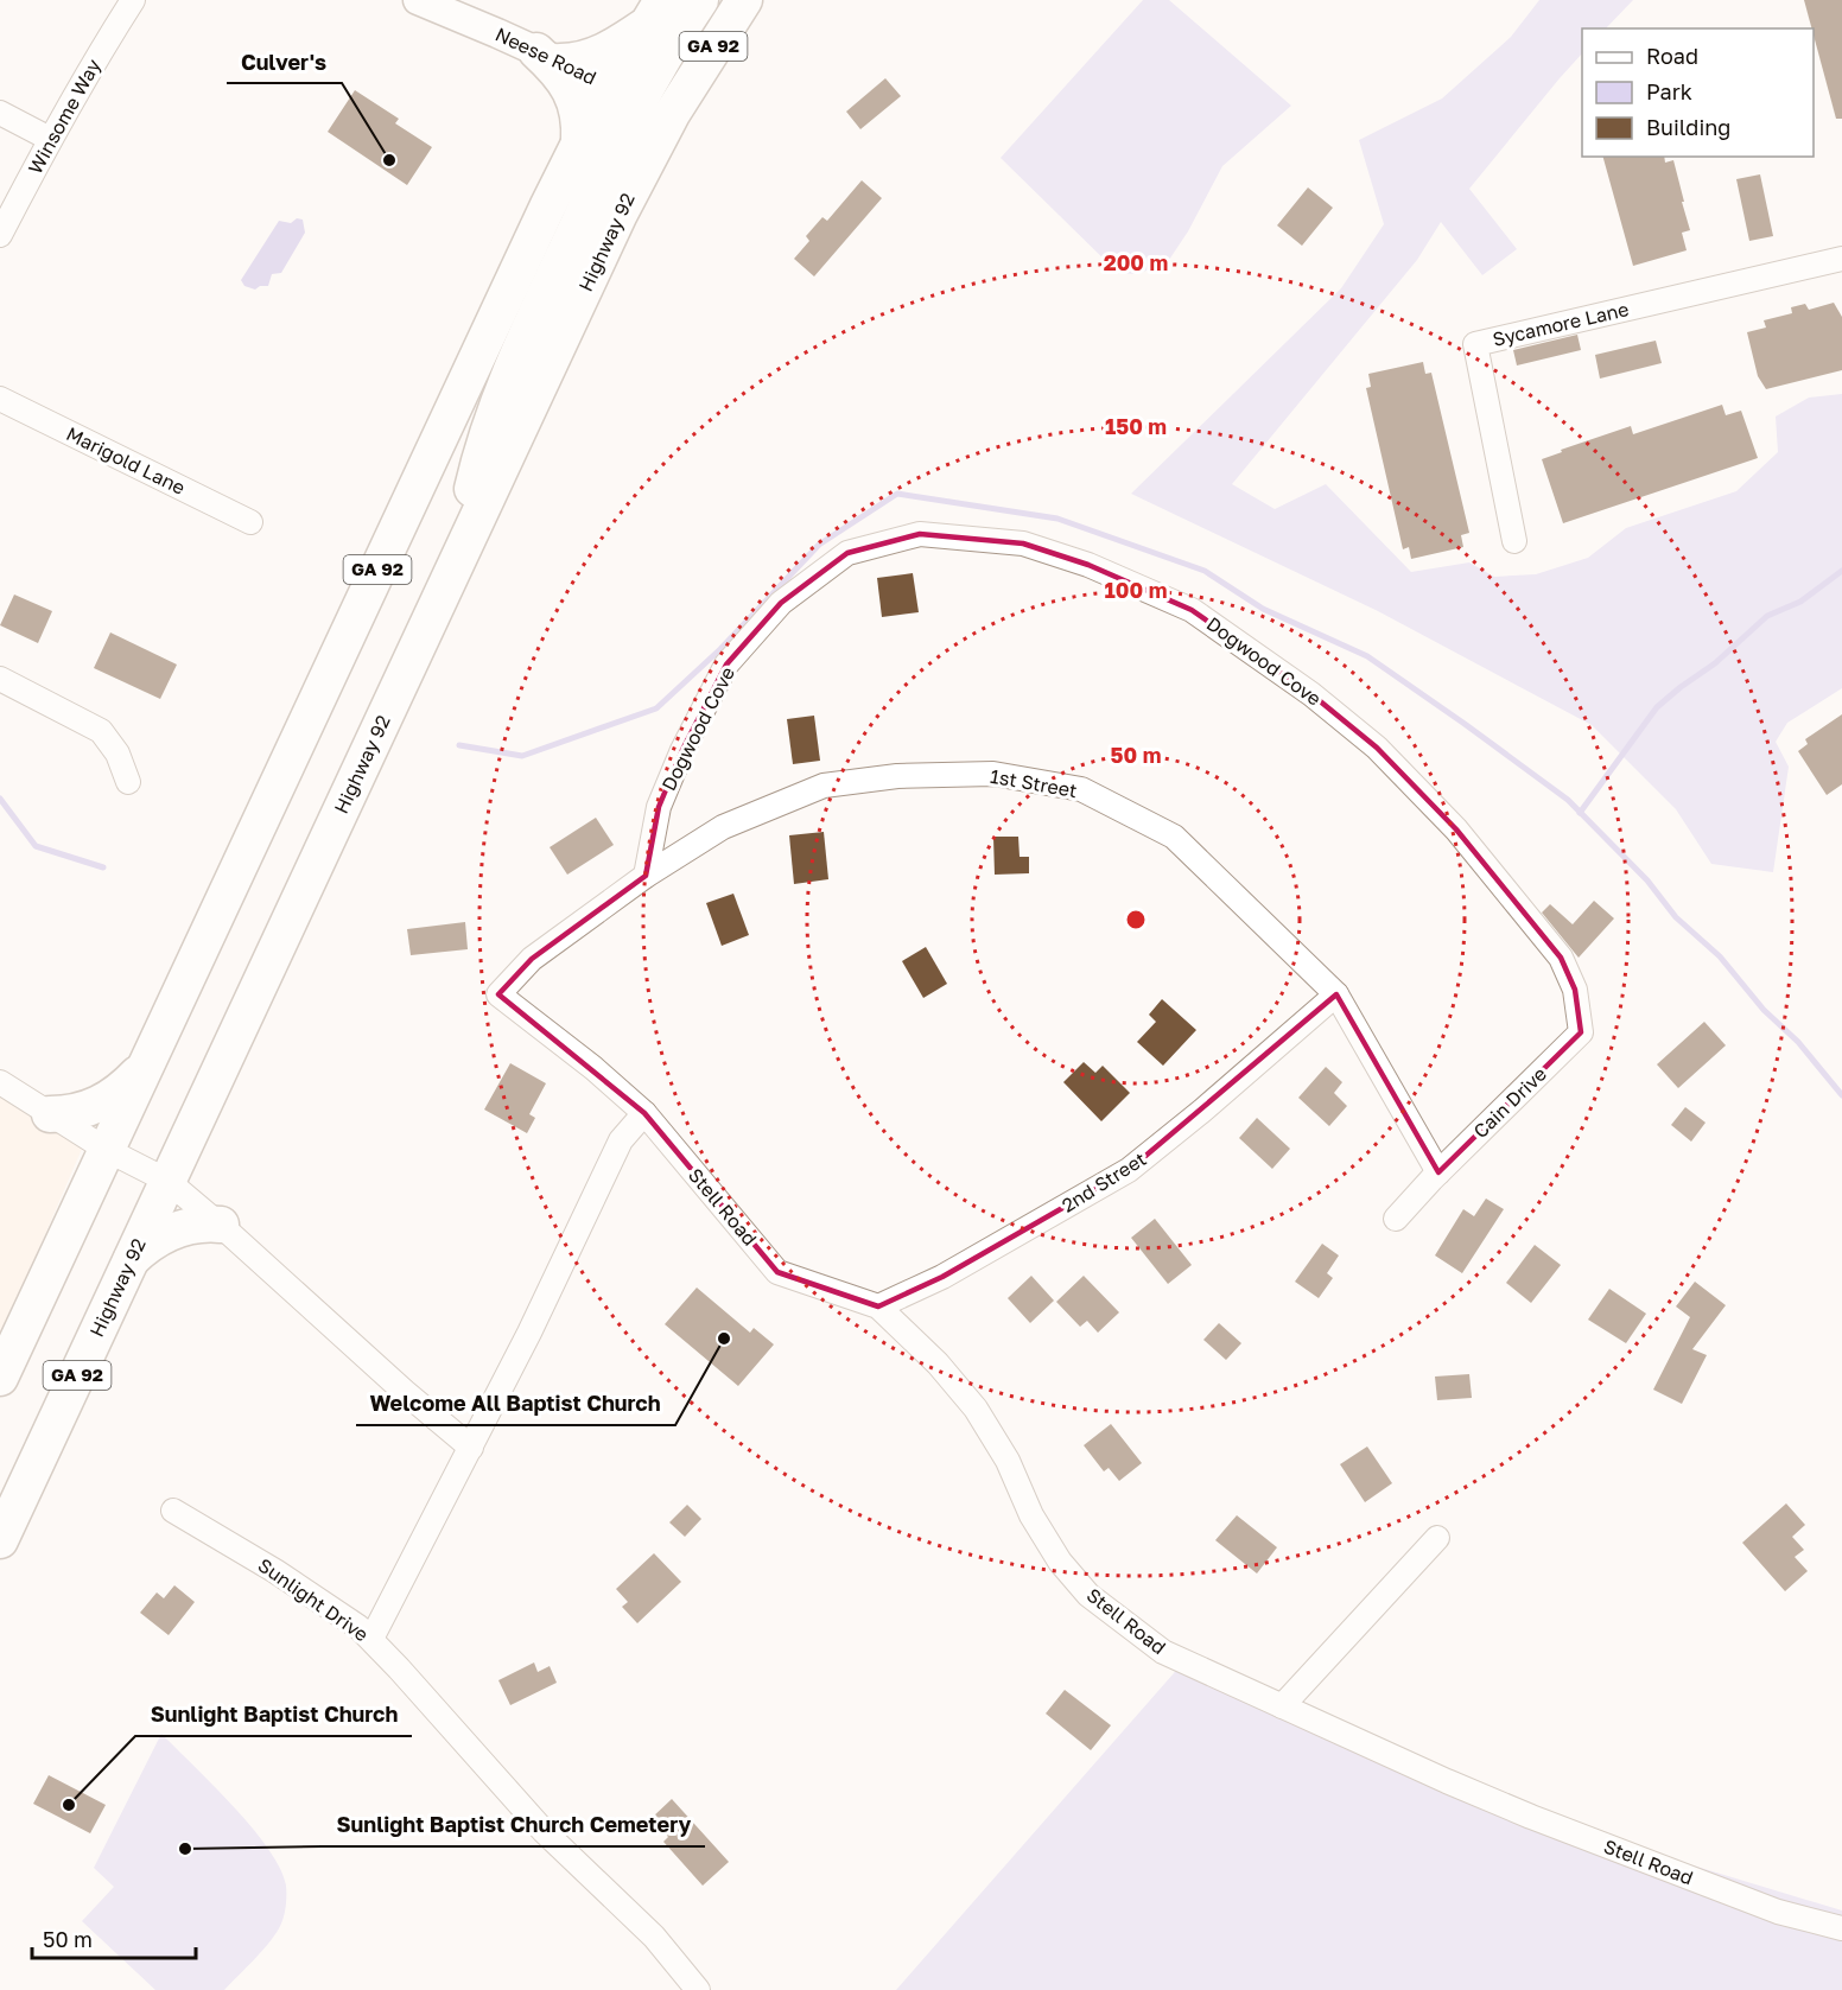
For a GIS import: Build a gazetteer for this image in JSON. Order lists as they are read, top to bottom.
{
  "streets": {
    "main road": ["GA 92", "Highway 92"],
    "street": [
      "Neese Road",
      "Winsome Way",
      "Sycamore Lane",
      "Marigold Lane",
      "Dogwood Cove",
      "1st Street",
      "Cain Drive",
      "2nd Street",
      "Stell Road",
      "Sunlight Drive"
    ]
  },
  "crossings": [
    ["GA 92", "Neese Road"],
    ["Neese Road", "Highway 92"],
    ["Dogwood Cove", "1st Street"],
    ["Dogwood Cove", "Cain Drive"],
    ["1st Street", "Cain Drive"],
    ["1st Street", "2nd Street"],
    ["1st Street", "Stell Road"],
    ["2nd Street", "Stell Road"]
  ],
  "places": [
    "Culver's",
    "Welcome All Baptist Church",
    "Sunlight Baptist Church",
    "Sunlight Baptist Church Cemetery"
  ],
  "legend": ["Road", "Park", "Building"],
  "scale_bar": "50 m",
  "rings": [
    "200 m",
    "150 m",
    "100 m",
    "50 m"
  ]
}
